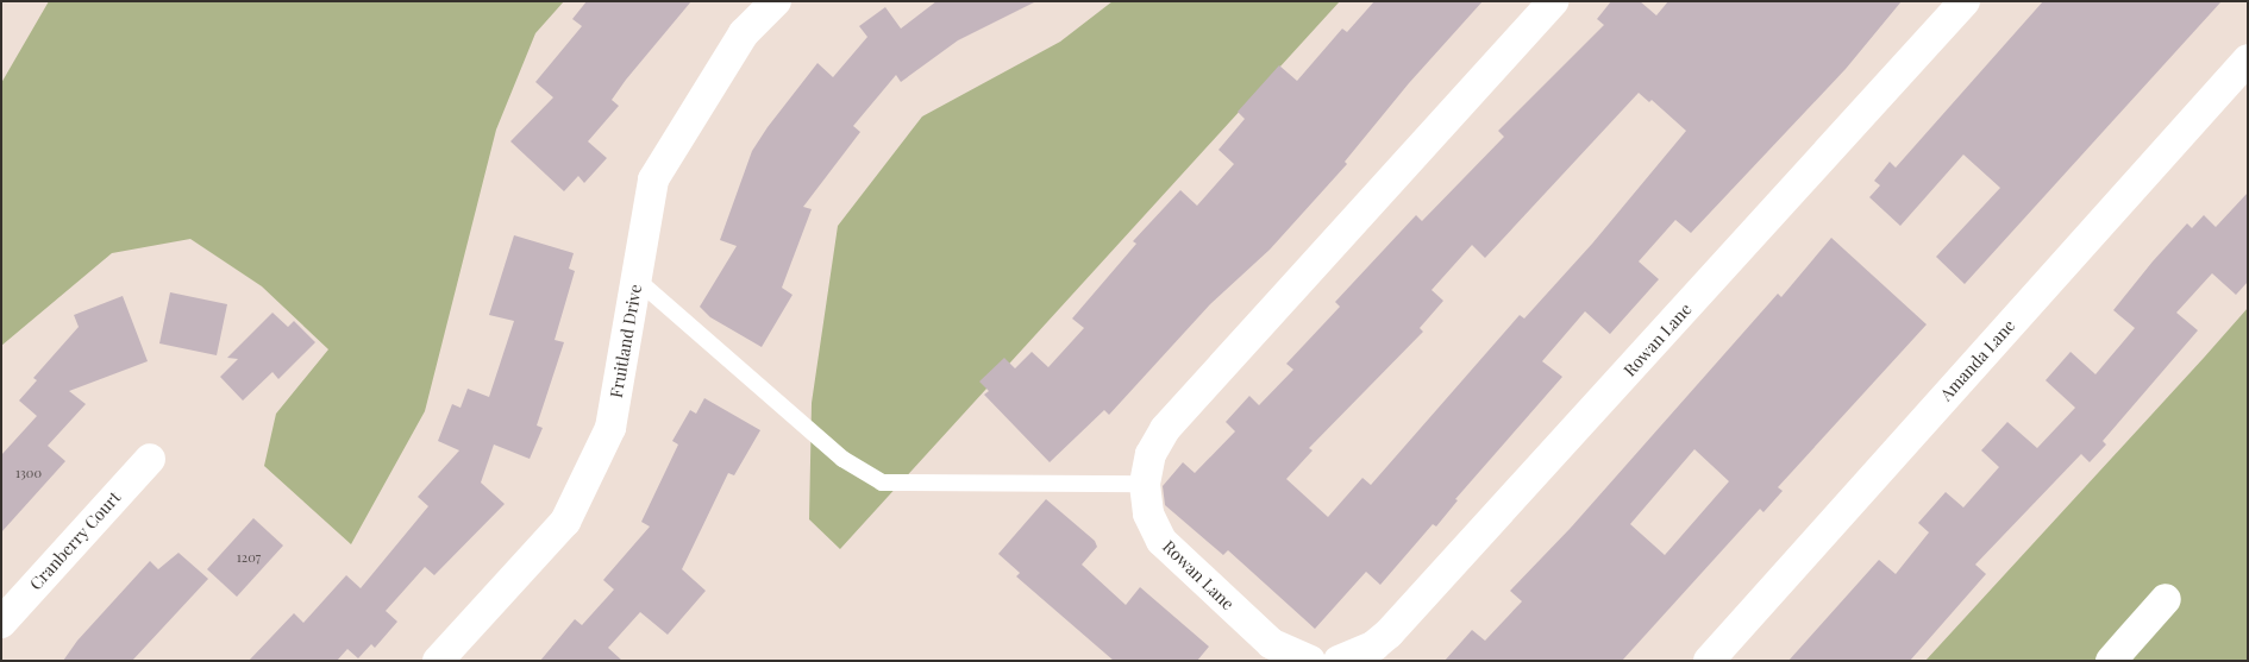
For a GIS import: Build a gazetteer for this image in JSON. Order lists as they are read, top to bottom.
{
  "streets": {
    "street": [
      "Rowan Lane",
      "Fruitland Drive",
      "Amanda Lane",
      "Cranberry Court"
    ]
  },
  "house_numbers": ["1300", "1207"]
}
